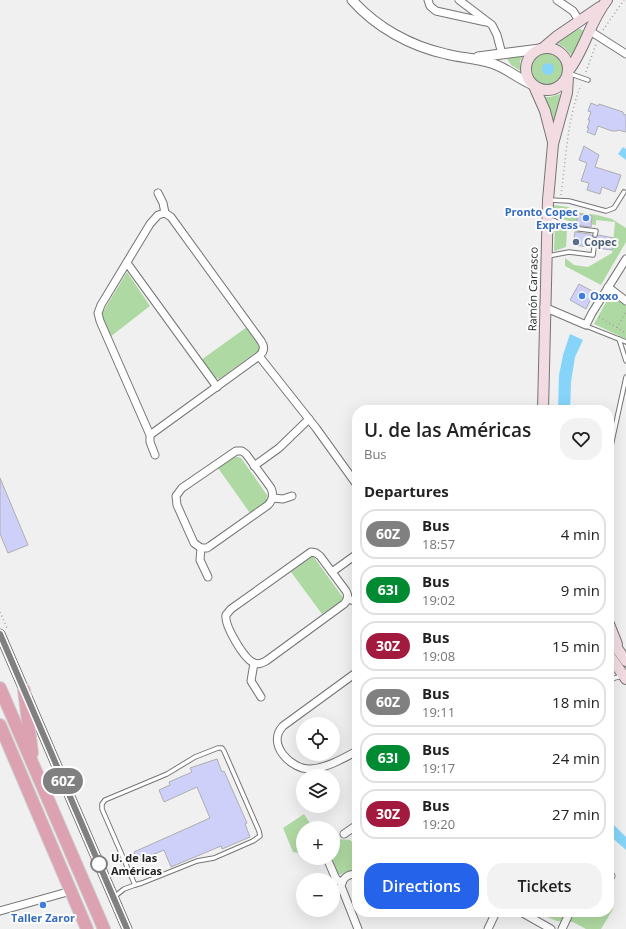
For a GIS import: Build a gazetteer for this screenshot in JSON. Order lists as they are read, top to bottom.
{
  "streets": {
    "main road": ["Ramón Carrasco"]
  },
  "places": [
    "Pronto Copec Express",
    "Copec",
    "Oxxo",
    "U. de las Américas",
    "Taller Zaror"
  ],
  "lines": ["bus line 60Z"],
  "page": {
    "on_map": "60Z",
    "heading": [
      ["U. de las Américas", "Bus"],
      "Departures"
    ],
    "list": [
      {
        "mark": "60Z",
        "name": "Bus",
        "note": "18:57",
        "value": "4 min"
      },
      {
        "mark": "63I",
        "name": "Bus",
        "note": "19:02",
        "value": "9 min"
      },
      {
        "mark": "30Z",
        "name": "Bus",
        "note": "19:08",
        "value": "15 min"
      },
      {
        "mark": "60Z",
        "name": "Bus",
        "note": "19:11",
        "value": "18 min"
      },
      {
        "mark": "63I",
        "name": "Bus",
        "note": "19:17",
        "value": "24 min"
      },
      {
        "mark": "30Z",
        "name": "Bus",
        "note": "19:20",
        "value": "27 min"
      }
    ],
    "map_buttons": ["+", "−"],
    "buttons": ["Directions", "Tickets"]
  }
}
